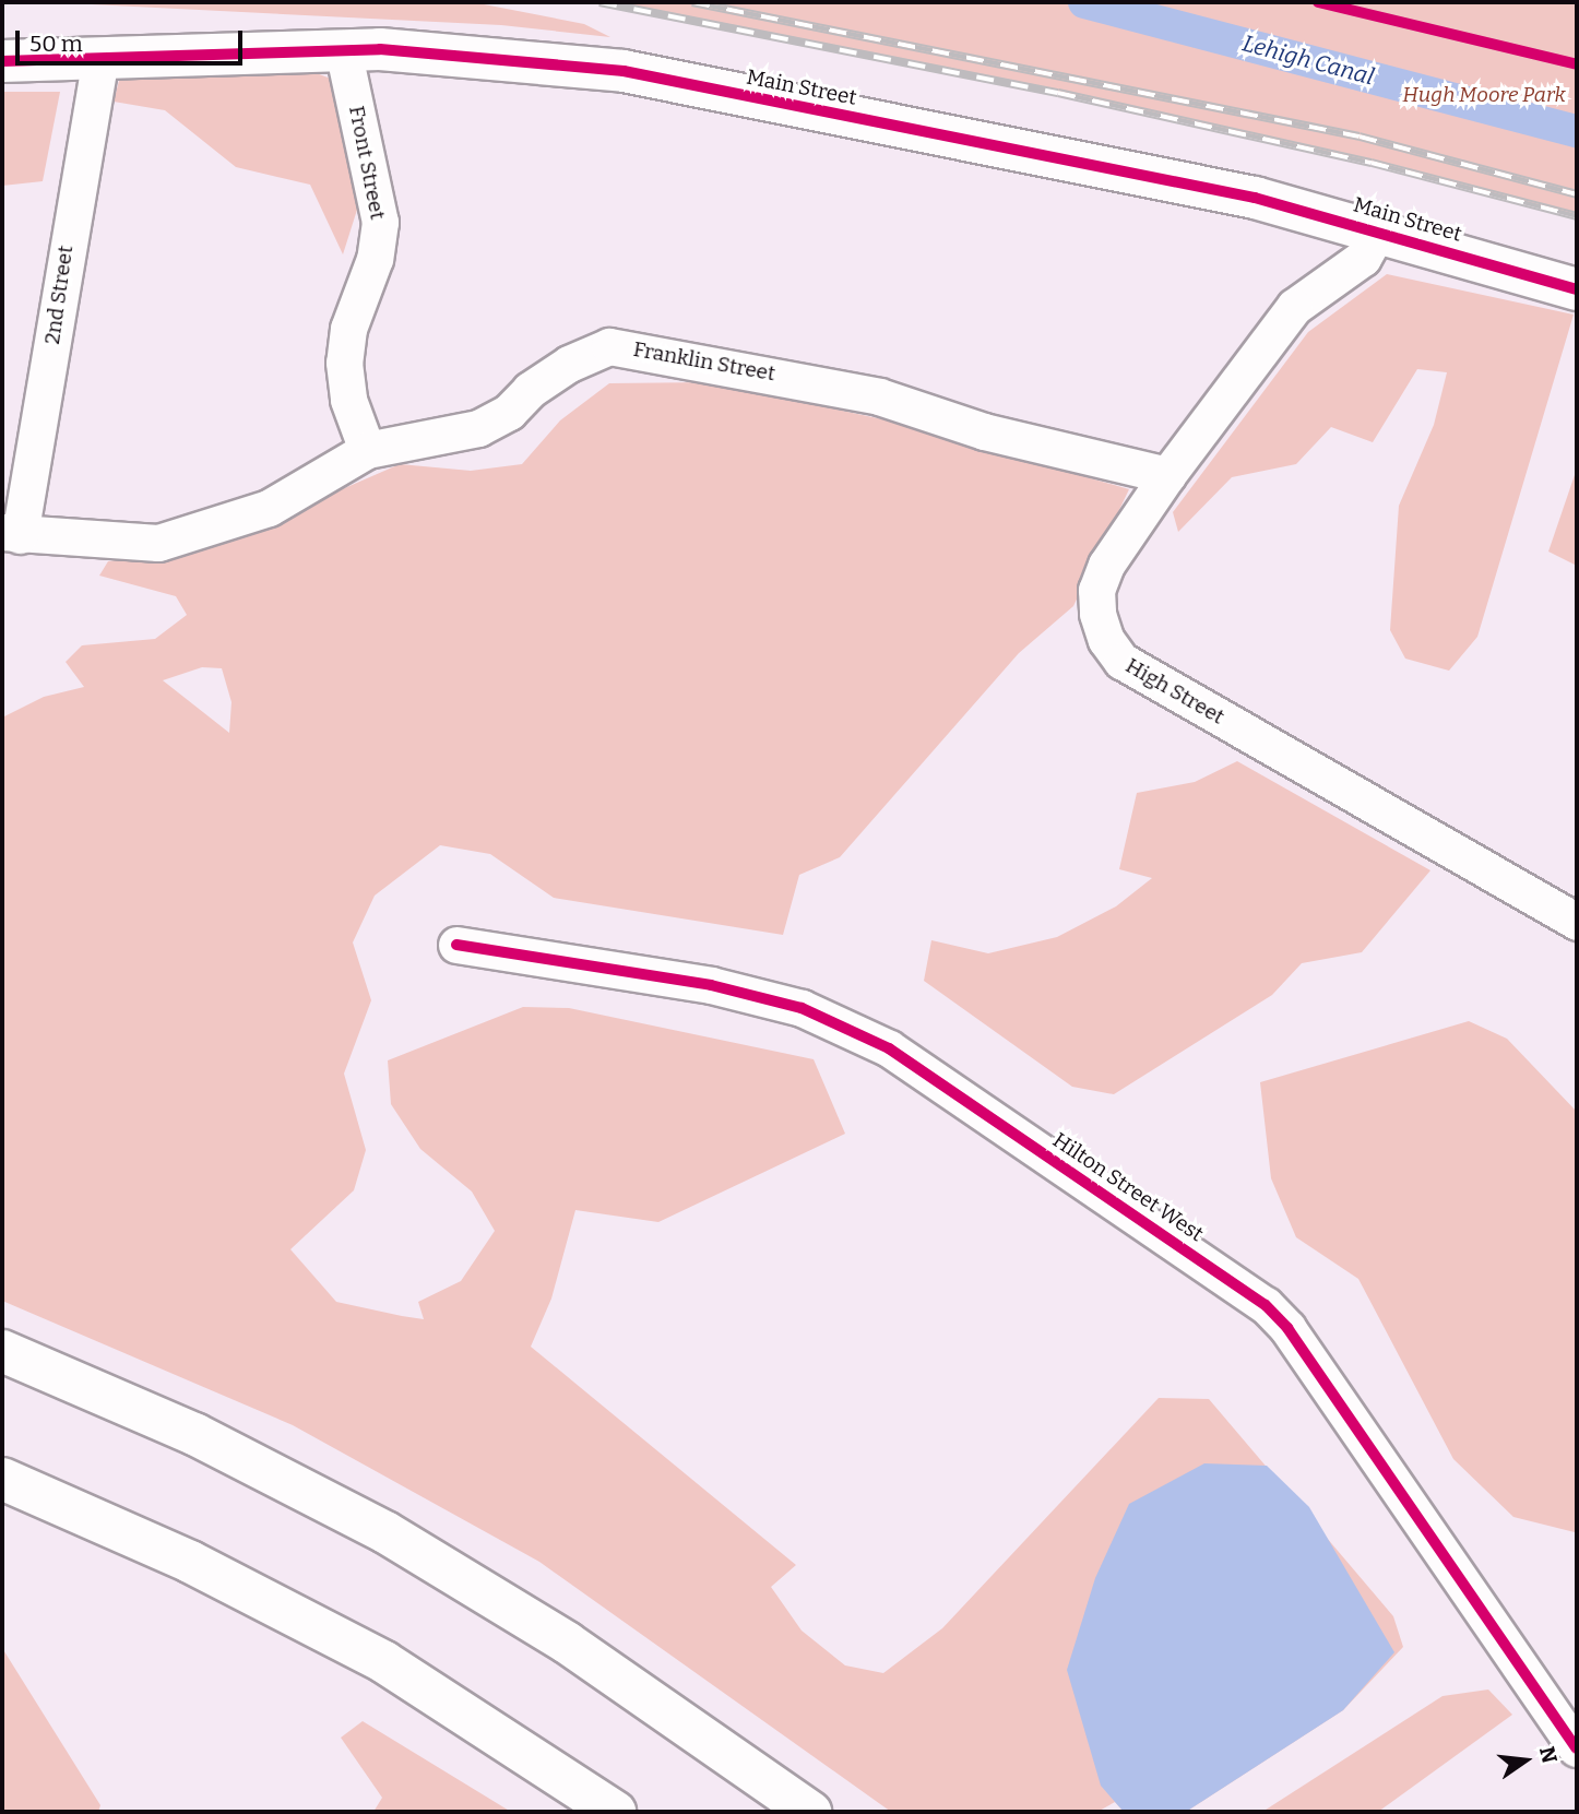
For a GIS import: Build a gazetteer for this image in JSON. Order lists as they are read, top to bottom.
{
  "streets": {
    "main road": ["Main Street"],
    "street": [
      "Front Street",
      "2nd Street",
      "Franklin Street",
      "High Street",
      "Hilton Street West"
    ]
  },
  "crossings": [
    ["Main Street", "Front Street"],
    ["Main Street", "2nd Street"],
    ["Main Street", "High Street"],
    ["Front Street", "Franklin Street"],
    ["2nd Street", "Franklin Street"],
    ["Franklin Street", "High Street"]
  ],
  "water": ["Lehigh Canal"],
  "parks": ["Hugh Moore Park"],
  "scale_bar": "50 m",
  "north": "right"
}
